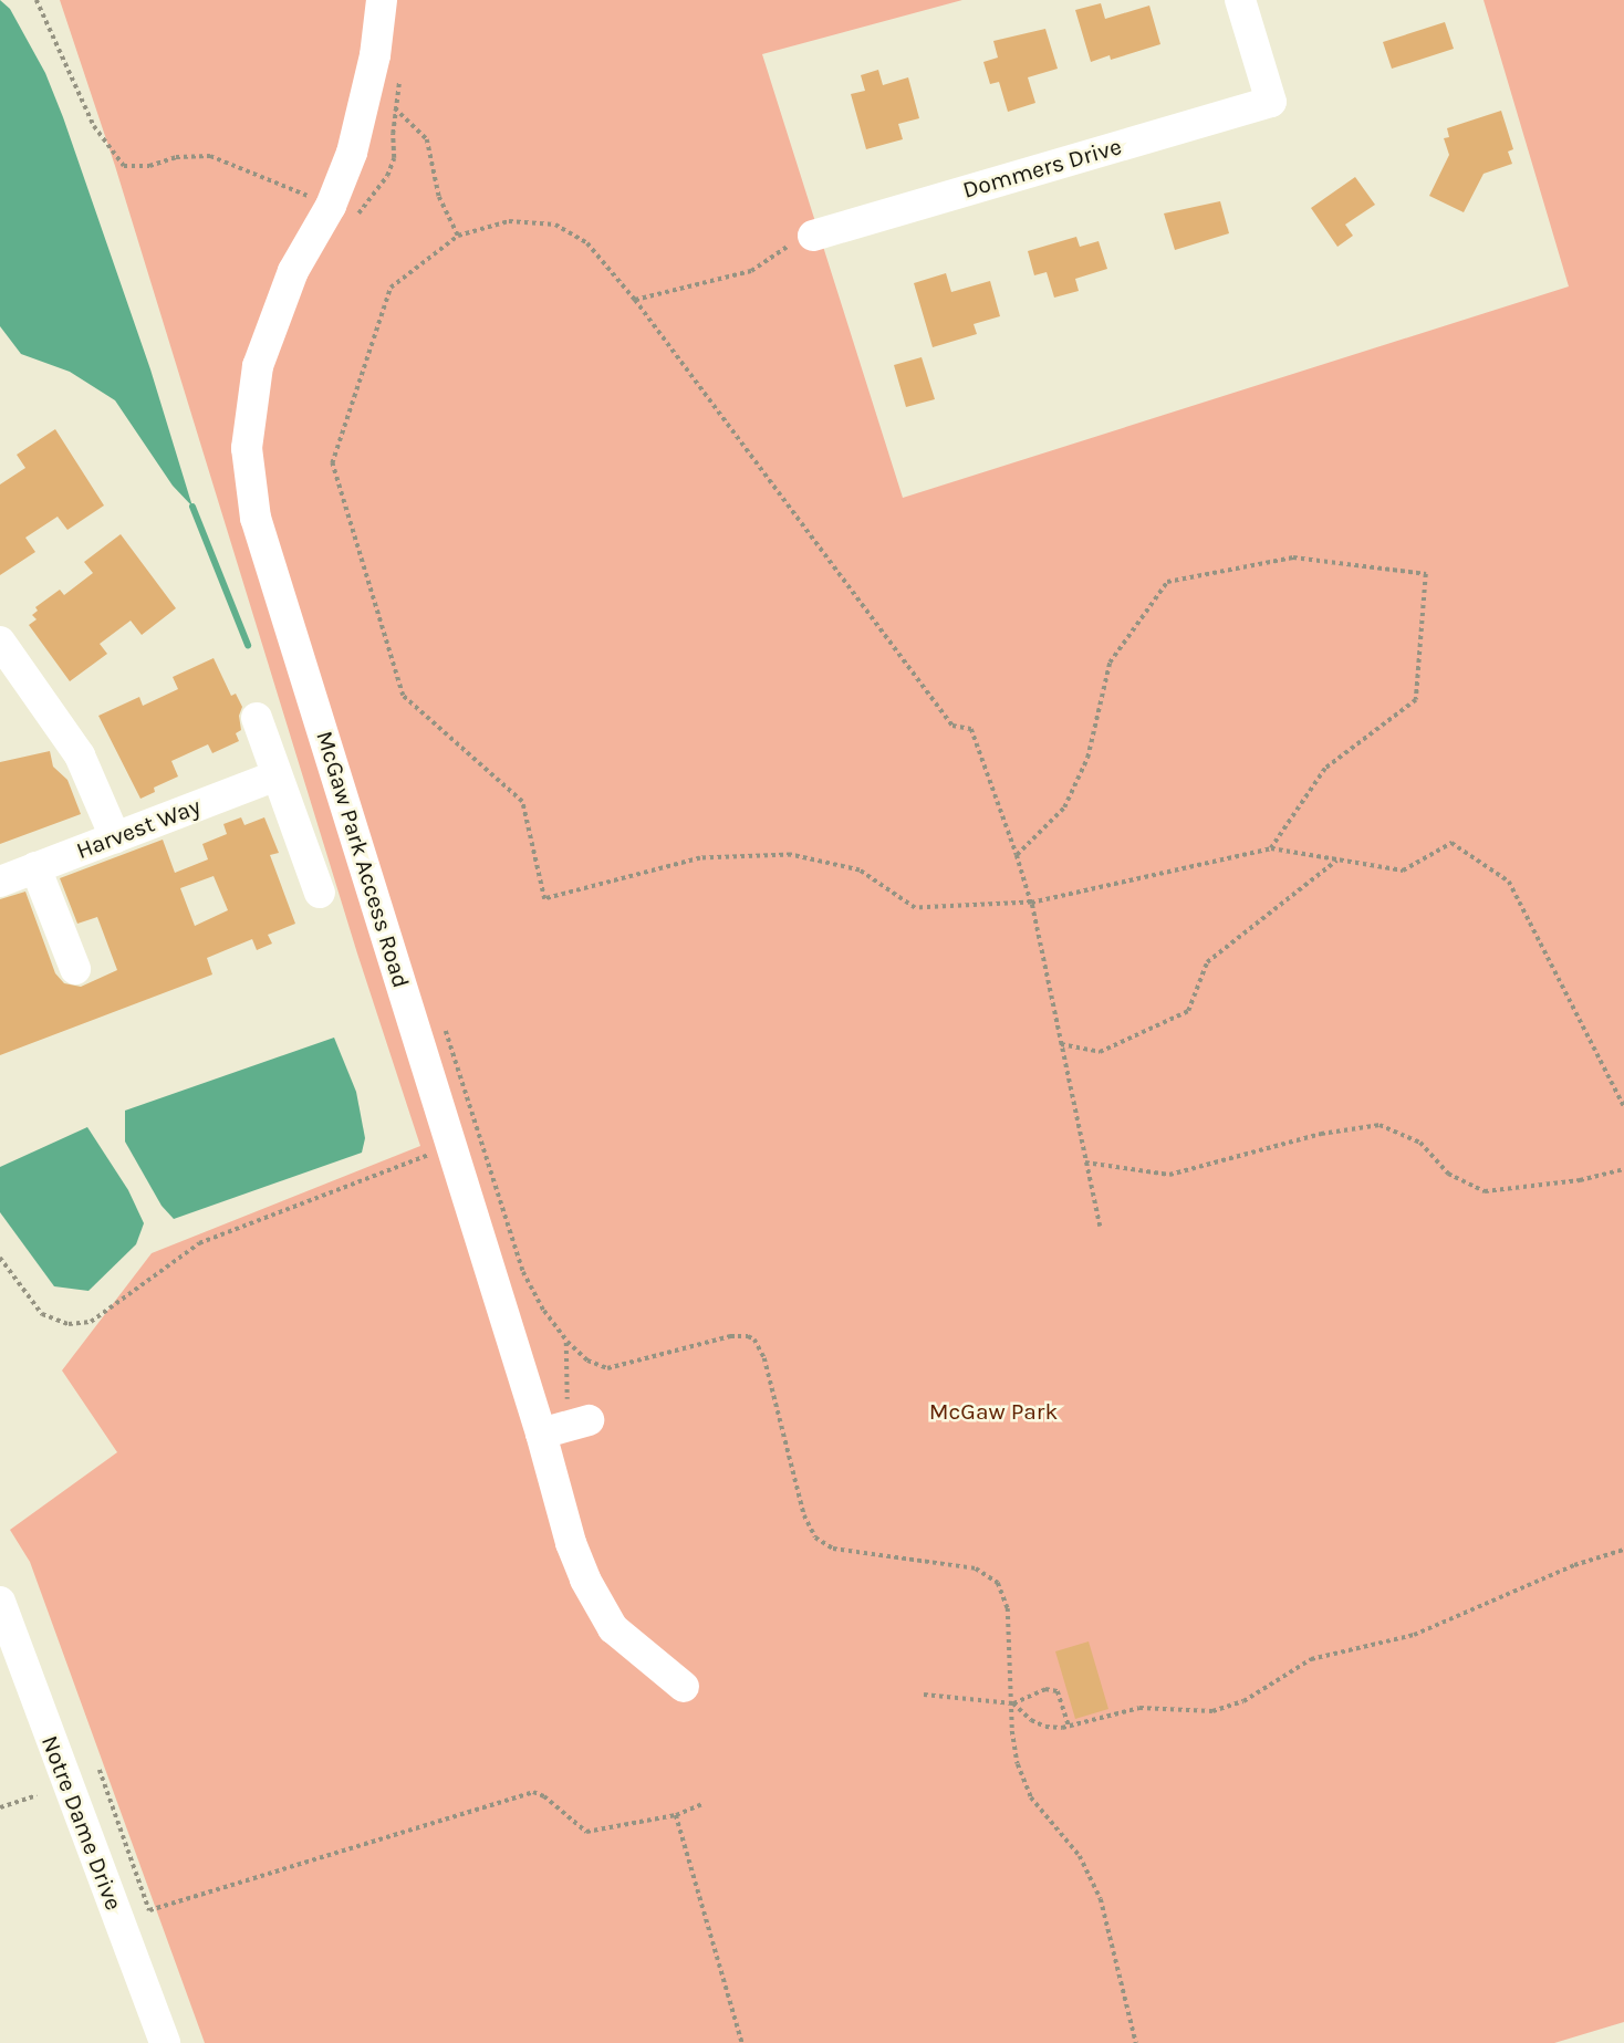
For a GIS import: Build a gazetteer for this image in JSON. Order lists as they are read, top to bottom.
{
  "streets": {
    "street": [
      "Dommers Drive",
      "Harvest Way",
      "McGaw Park Access Road",
      "Notre Dame Drive"
    ]
  },
  "parks": ["McGaw Park"]
}
